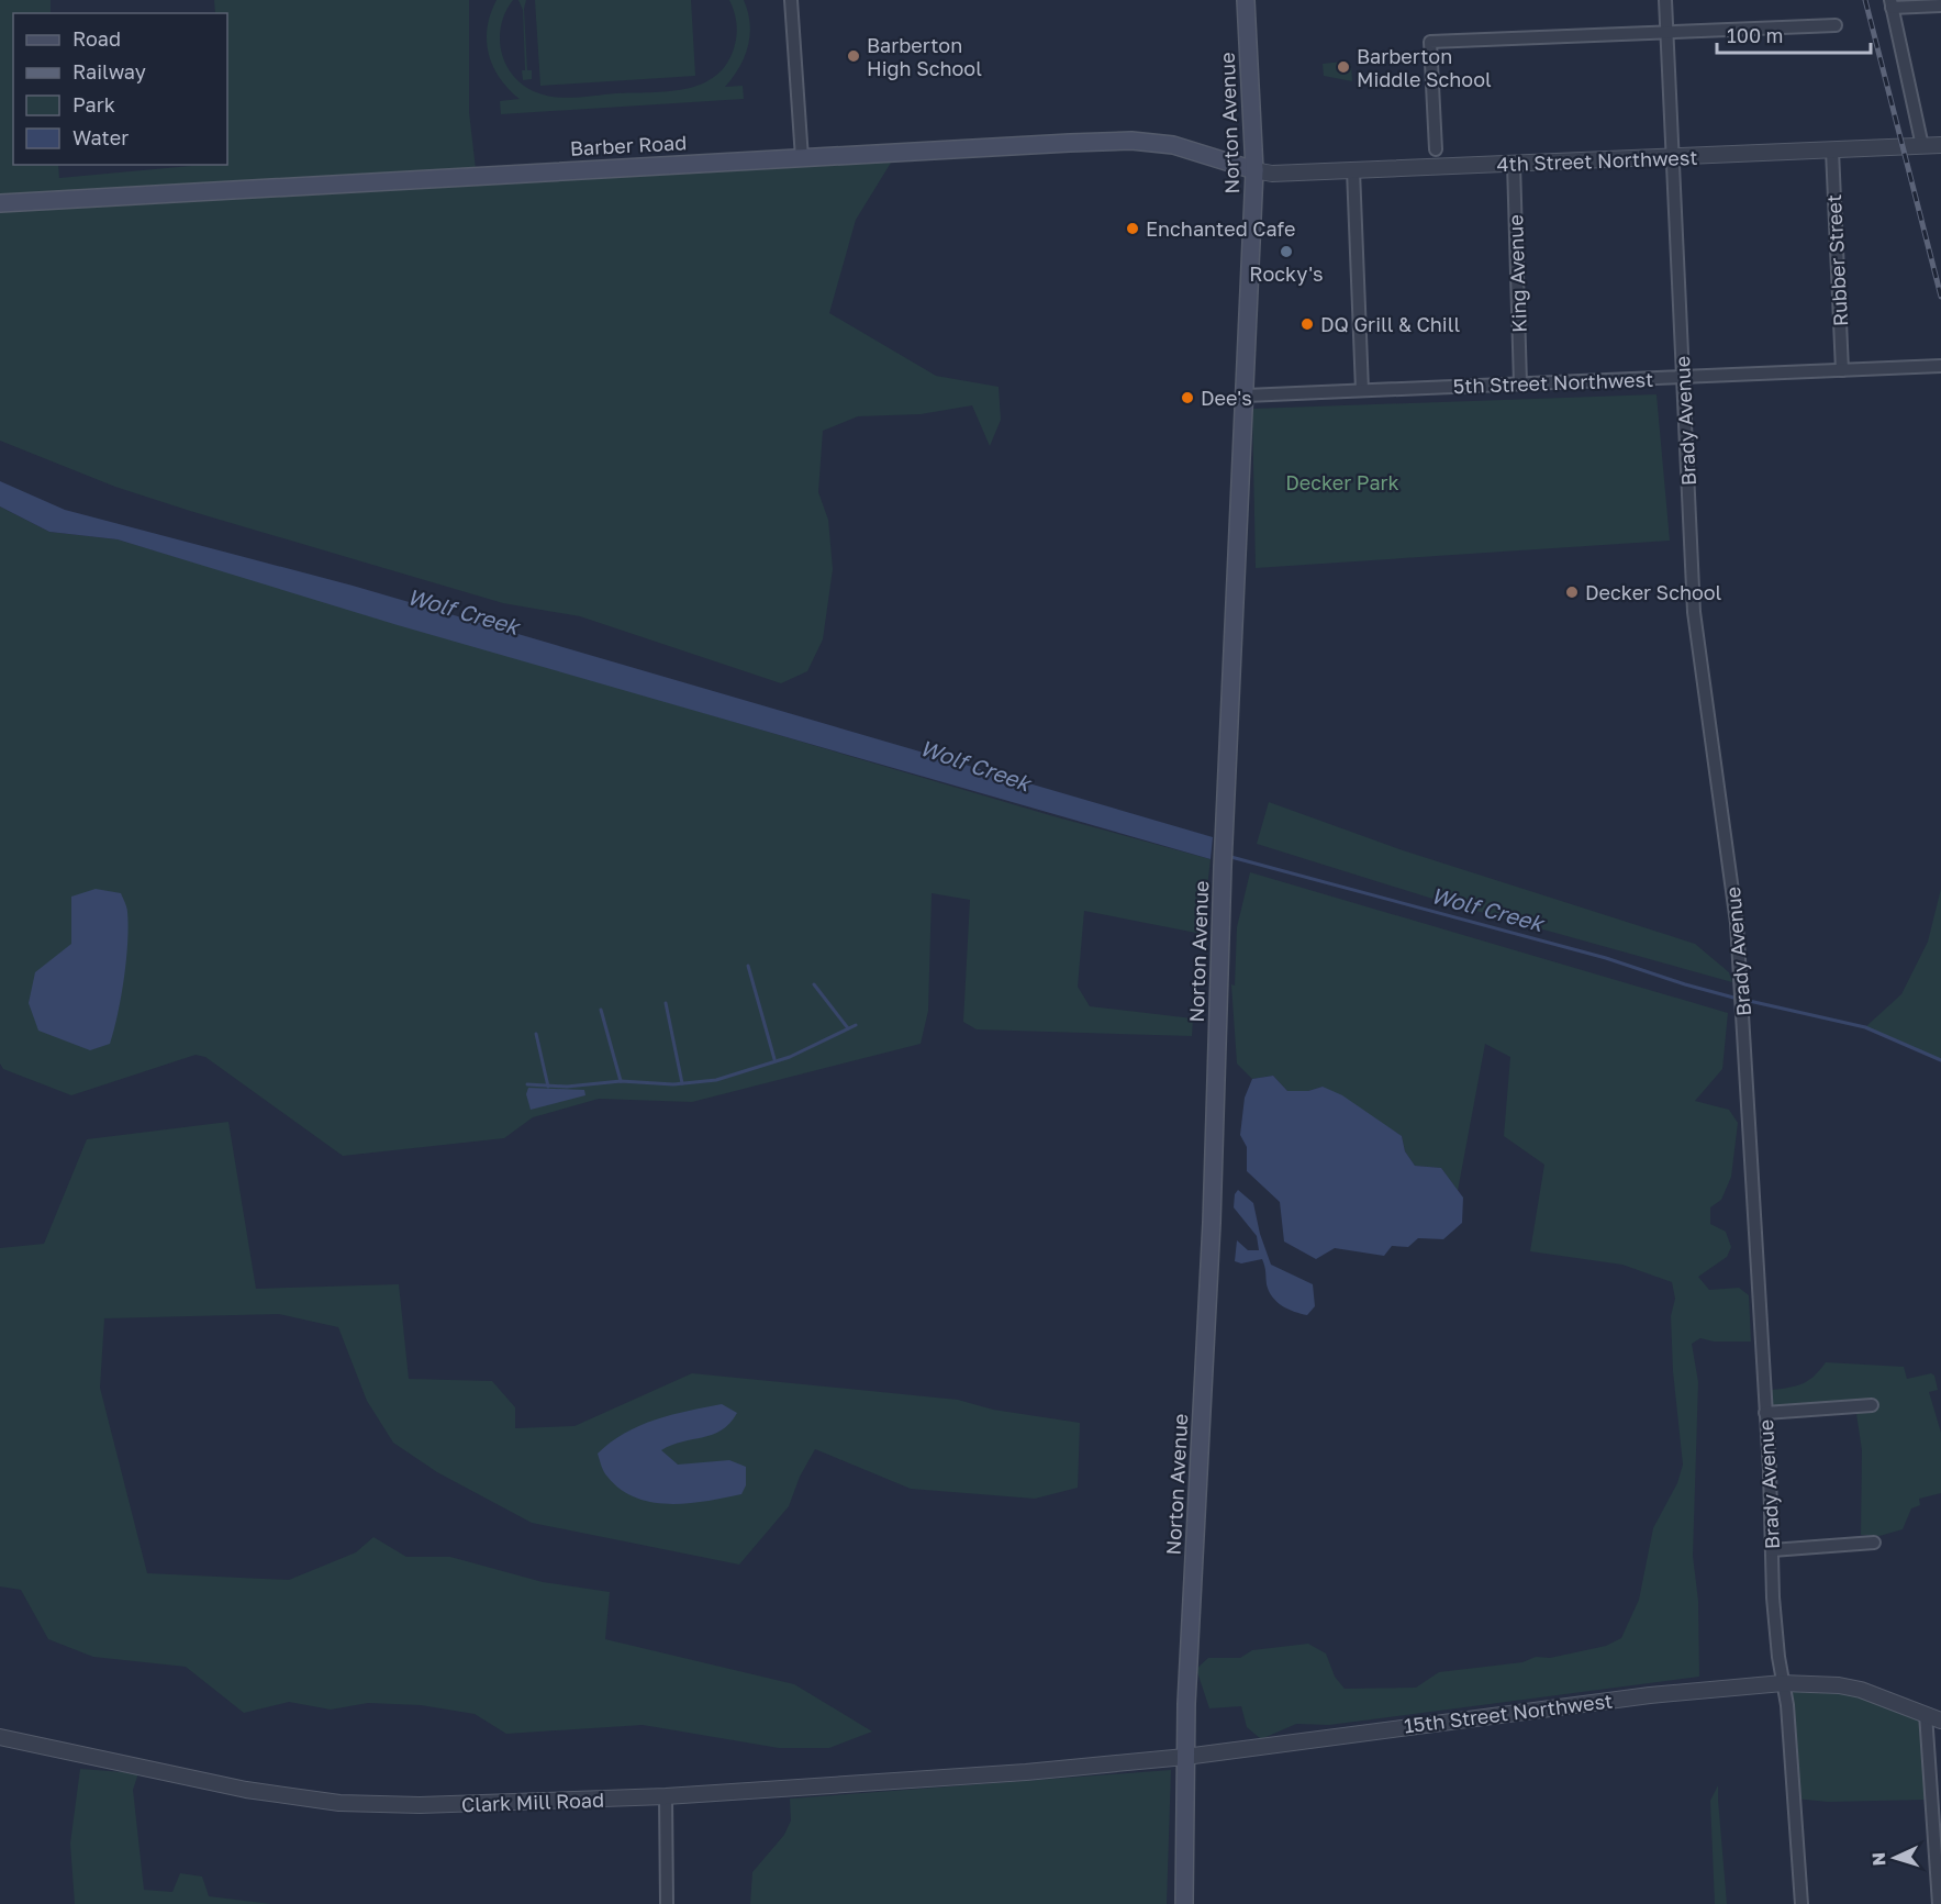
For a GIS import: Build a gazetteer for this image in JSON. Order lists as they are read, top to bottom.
{
  "streets": {
    "main road": ["Norton Avenue", "Barber Road"],
    "street": [
      "4th Street Northwest",
      "Rubber Street",
      "King Avenue",
      "5th Street Northwest",
      "Brady Avenue",
      "15th Street Northwest",
      "Clark Mill Road"
    ]
  },
  "crossings": [
    ["Norton Avenue", "Barber Road"],
    ["Norton Avenue", "4th Street Northwest"],
    ["Norton Avenue", "5th Street Northwest"],
    ["Norton Avenue", "15th Street Northwest"],
    ["Barber Road", "4th Street Northwest"],
    ["4th Street Northwest", "Rubber Street"],
    ["4th Street Northwest", "King Avenue"],
    ["4th Street Northwest", "Brady Avenue"],
    ["Rubber Street", "5th Street Northwest"],
    ["King Avenue", "5th Street Northwest"],
    ["5th Street Northwest", "Brady Avenue"],
    ["Brady Avenue", "15th Street Northwest"],
    ["15th Street Northwest", "Clark Mill Road"]
  ],
  "water": ["Wolf Creek"],
  "parks": ["Decker Park"],
  "places": [
    "Barberton High School",
    "Barberton Middle School",
    "Enchanted Cafe",
    "Rocky's",
    "DQ Grill & Chill",
    "Dee's",
    "Decker School"
  ],
  "legend": [
    "Road",
    "Railway",
    "Park",
    "Water"
  ],
  "scale_bar": "100 m",
  "north": "left"
}
